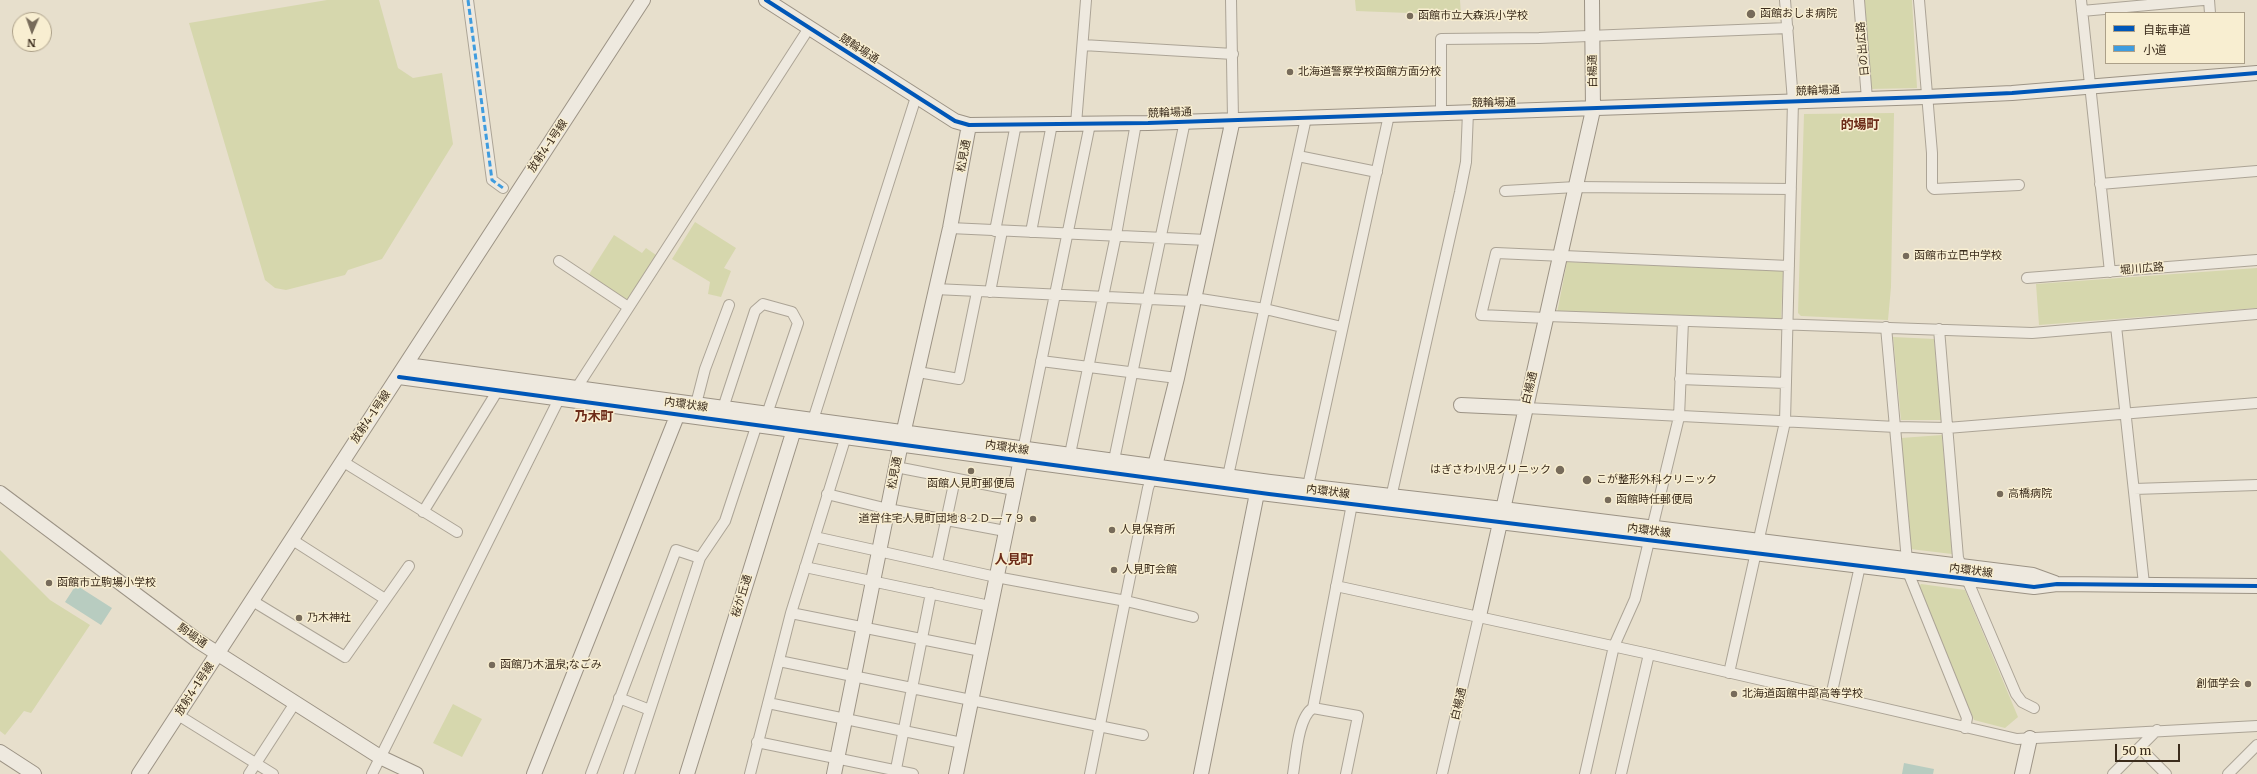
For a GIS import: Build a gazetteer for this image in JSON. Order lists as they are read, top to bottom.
{
  "streets": {
    "street": [
      "競輪場通",
      "日の出広路",
      "白楊通",
      "放射4-1号線",
      "松見通",
      "堀川広路",
      "内環状線",
      "桜が丘通",
      "駒場通"
    ]
  },
  "crossings": [
    ["競輪場通", "日の出広路"],
    ["競輪場通", "白楊通"],
    ["競輪場通", "松見通"],
    ["白楊通", "内環状線"],
    ["放射4-1号線", "内環状線"],
    ["放射4-1号線", "駒場通"],
    ["松見通", "内環状線"],
    ["内環状線", "桜が丘通"]
  ],
  "districts": ["的場町", "乃木町", "人見町"],
  "places": [
    "函館おしま病院",
    "函館市立大森浜小学校",
    "北海道警察学校函館方面分校",
    "函館市立巴中学校",
    "はぎさわ小児クリニック",
    "函館人見町郵便局",
    "こが整形外科クリニック",
    "高橋病院",
    "函館時任郵便局",
    "道営住宅人見町団地８２Ｄ―７９",
    "人見保育所",
    "人見町会館",
    "函館市立駒場小学校",
    "乃木神社",
    "函館乃木温泉;なごみ",
    "創価学会",
    "北海道函館中部高等学校"
  ],
  "legend": ["自転車道", "小道"],
  "scale_bar": "50 m",
  "north": "bottom"
}
